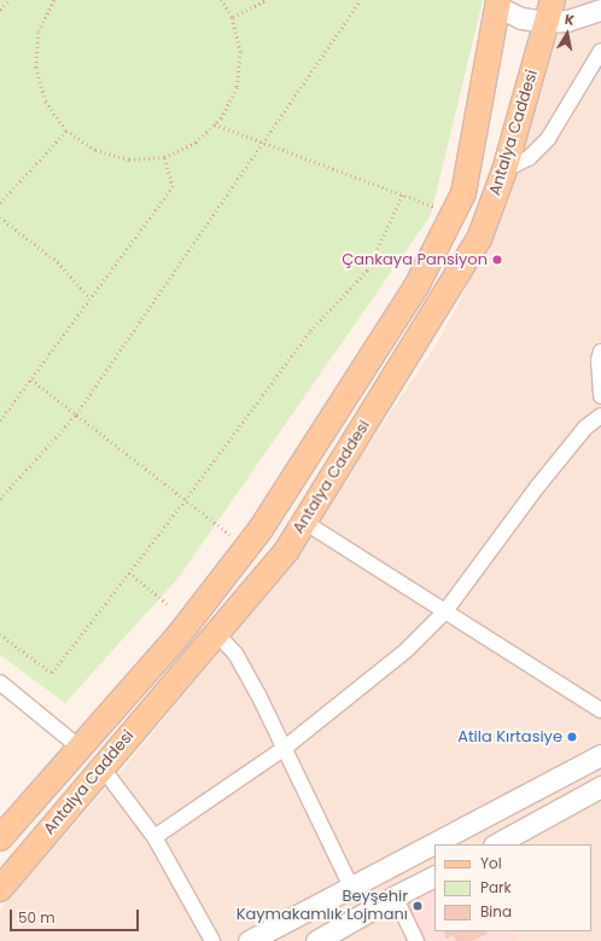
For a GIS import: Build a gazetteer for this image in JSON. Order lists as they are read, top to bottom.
{
  "streets": {
    "main road": ["Antalya Caddesi"]
  },
  "places": ["Çankaya Pansiyon", "Atila Kırtasiye", "Beyşehir Kaymakamlık Lojmanı"],
  "legend": ["Yol", "Park", "Bina"],
  "scale_bar": "50 m",
  "north": "top"
}
